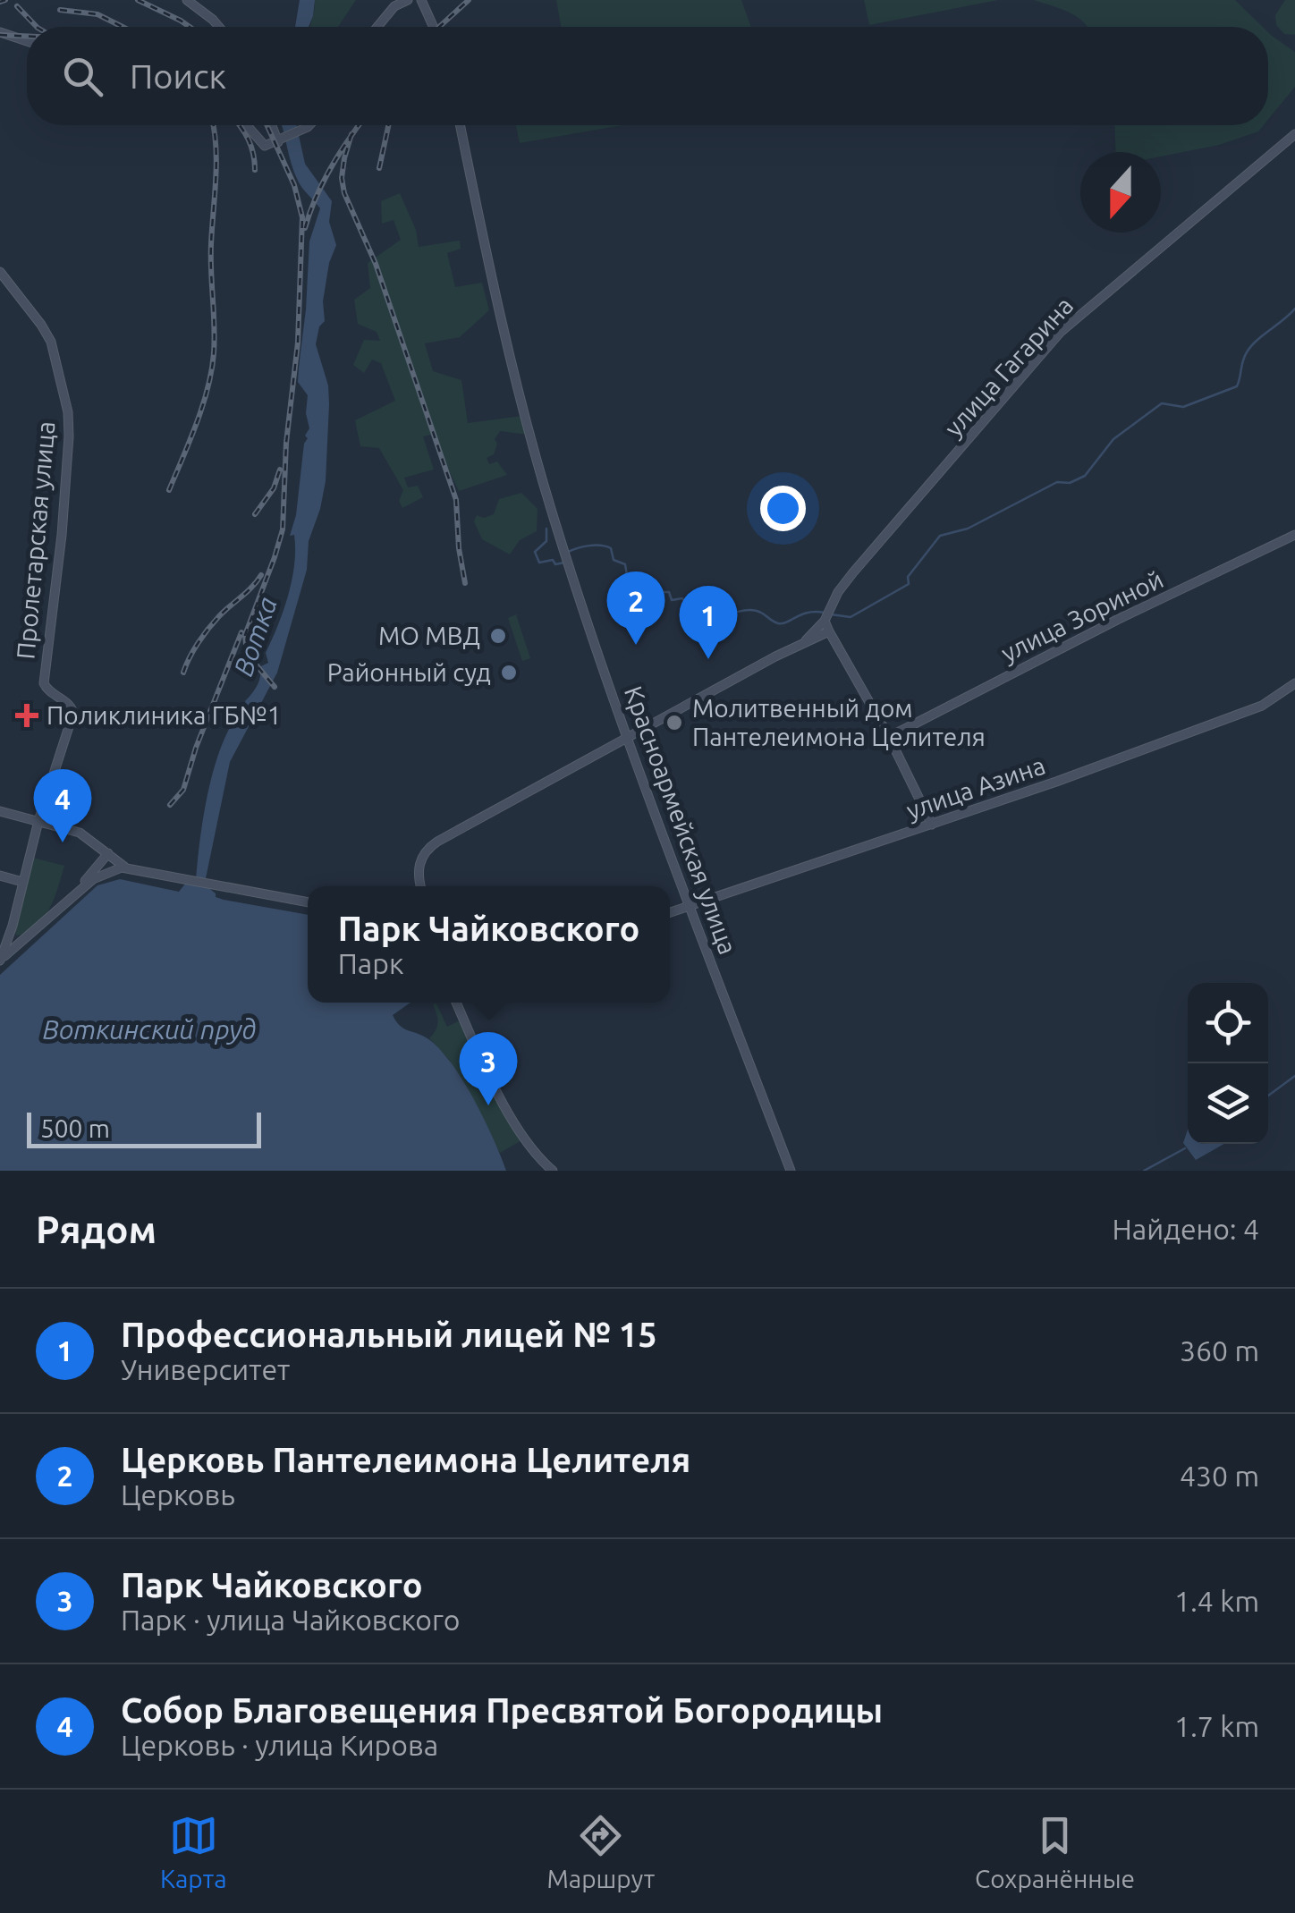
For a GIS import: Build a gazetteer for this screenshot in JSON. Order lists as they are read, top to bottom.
{
  "streets": {
    "main road": [
      "улица Гагарина",
      "Пролетарская улица",
      "улица Зориной",
      "улица Азина",
      "Красноармейская улица"
    ]
  },
  "crossings": [
    ["улица Азина", "Красноармейская улица"]
  ],
  "water": ["Вотка", "Воткинский пруд"],
  "places": {
    "other": ["МО МВД", "Районный суд", "Молитвенный дом Пантелеимона Целителя"],
    "health": ["Поликлиника ГБ№1"]
  },
  "scale_bar": "500 m",
  "north": "bottom",
  "page": {
    "search": "Поиск",
    "pins": [
      "2",
      "1",
      "4",
      "3"
    ],
    "popup": ["Парк Чайковского", "Парк"],
    "scale": "500 m",
    "heading": ["Рядом", "Найдено: 4"],
    "list": [
      {
        "mark": "1",
        "name": "Профессиональный лицей № 15",
        "note": "Университет",
        "value": "360 m"
      },
      {
        "mark": "2",
        "name": "Церковь Пантелеимона Целителя",
        "note": "Церковь",
        "value": "430 m"
      },
      {
        "mark": "3",
        "name": "Парк Чайковского",
        "note": "Парк · улица Чайковского",
        "value": "1.4 km"
      },
      {
        "mark": "4",
        "name": "Собор Благовещения Пресвятой Богородицы",
        "note": "Церковь · улица Кирова",
        "value": "1.7 km"
      }
    ],
    "nav": ["Карта", "Маршрут", "Сохранённые"]
  }
}
